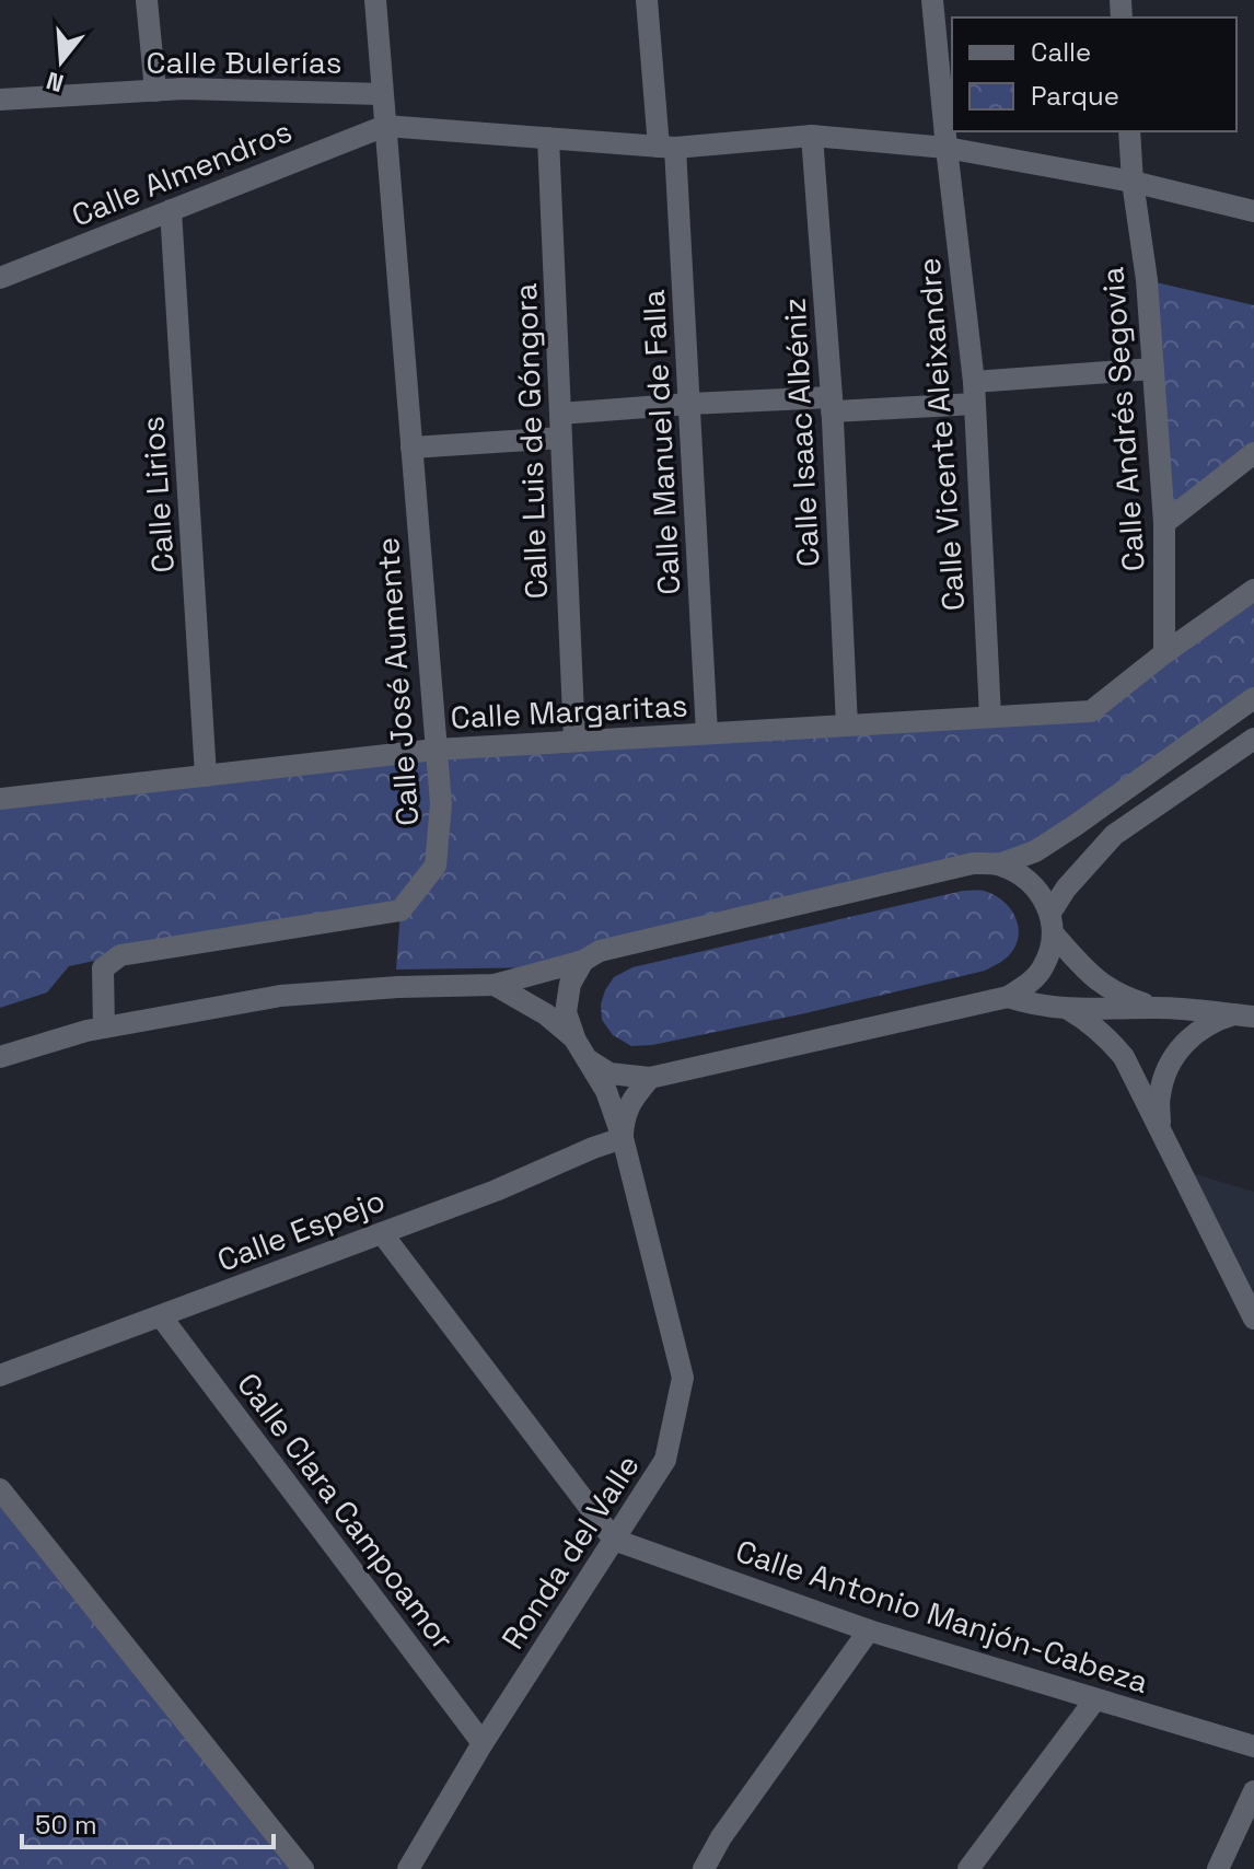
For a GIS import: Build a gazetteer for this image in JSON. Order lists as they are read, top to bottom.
{
  "streets": {
    "street": [
      "Calle Bulerías",
      "Calle Almendros",
      "Calle Andrés Segovia",
      "Calle Isaac Albéniz",
      "Calle Vicente Aleixandre",
      "Calle Luis de Góngora",
      "Calle Manuel de Falla",
      "Calle Lirios",
      "Calle José Aumente",
      "Calle Margaritas",
      "Calle Espejo",
      "Calle Clara Campoamor",
      "Ronda del Valle",
      "Calle Antonio Manjón-Cabeza"
    ]
  },
  "crossings": [
    ["Calle Bulerías", "Calle José Aumente"],
    ["Calle Almendros", "Calle Lirios"],
    ["Calle Almendros", "Calle José Aumente"],
    ["Calle Andrés Segovia", "Calle Margaritas"],
    ["Calle Isaac Albéniz", "Calle Margaritas"],
    ["Calle Vicente Aleixandre", "Calle Margaritas"],
    ["Calle Luis de Góngora", "Calle Margaritas"],
    ["Calle Manuel de Falla", "Calle Margaritas"],
    ["Calle Lirios", "Calle Margaritas"],
    ["Calle José Aumente", "Calle Margaritas"],
    ["Calle Espejo", "Calle Clara Campoamor"],
    ["Calle Espejo", "Ronda del Valle"],
    ["Calle Clara Campoamor", "Ronda del Valle"],
    ["Ronda del Valle", "Calle Antonio Manjón-Cabeza"]
  ],
  "legend": ["Calle", "Parque"],
  "scale_bar": "50 m",
  "north": "bottom"
}
